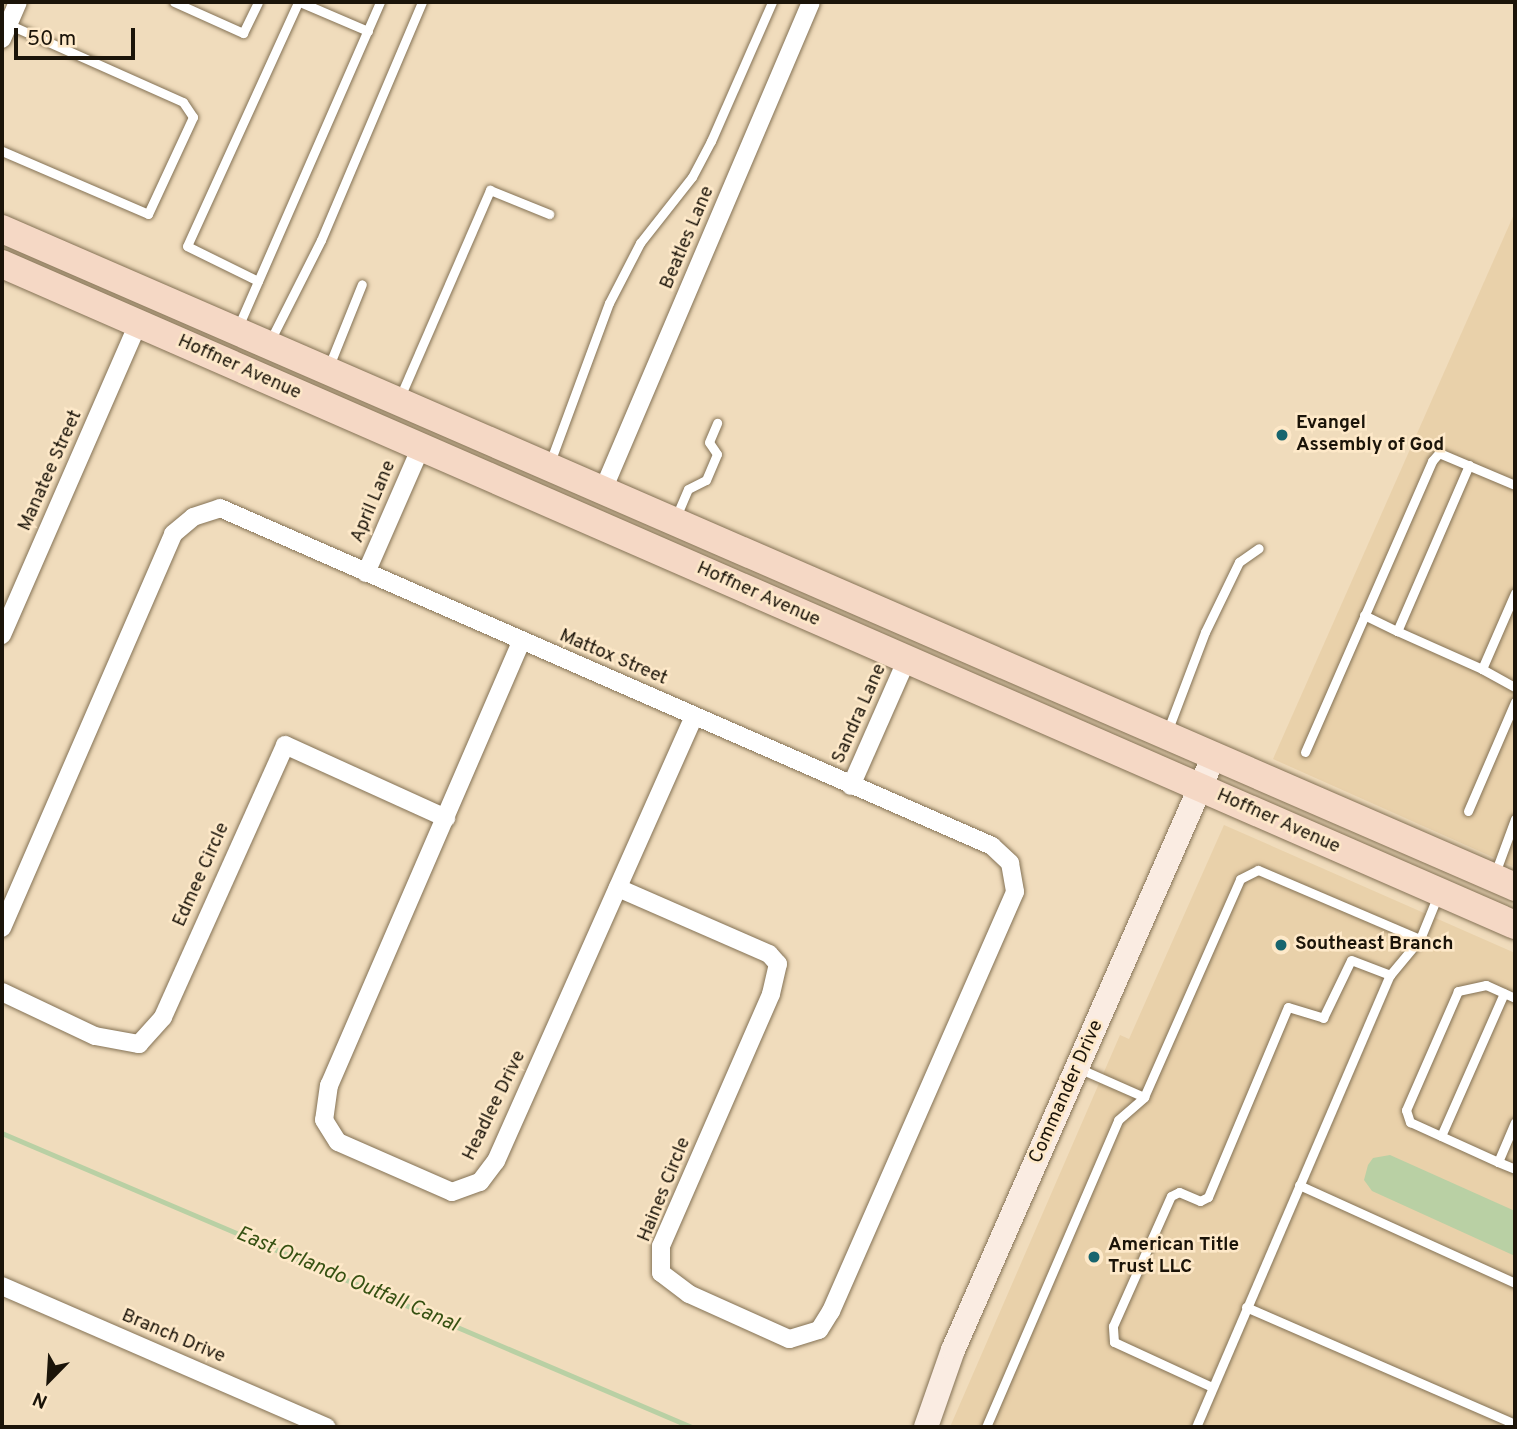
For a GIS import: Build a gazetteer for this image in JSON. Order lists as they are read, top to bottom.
{
  "streets": {
    "main road": ["Hoffner Avenue"],
    "street": [
      "Beatles Lane",
      "Manatee Street",
      "April Lane",
      "Mattox Street",
      "Sandra Lane",
      "Edmee Circle",
      "Commander Drive",
      "Headlee Drive",
      "Haines Circle",
      "Branch Drive"
    ]
  },
  "crossings": [
    ["Beatles Lane", "Hoffner Avenue"],
    ["Hoffner Avenue", "Manatee Street"],
    ["Hoffner Avenue", "April Lane"],
    ["Hoffner Avenue", "Sandra Lane"],
    ["Hoffner Avenue", "Commander Drive"],
    ["April Lane", "Mattox Street"],
    ["Mattox Street", "Sandra Lane"],
    ["Mattox Street", "Headlee Drive"],
    ["Mattox Street", "Haines Circle"],
    ["Edmee Circle", "Headlee Drive"],
    ["Headlee Drive", "Haines Circle"]
  ],
  "water": ["East Orlando Outfall Canal"],
  "places": ["Evangel Assembly of God", "Southeast Branch", "American Title Trust LLC"],
  "scale_bar": "50 m",
  "north": "bottom left"
}
